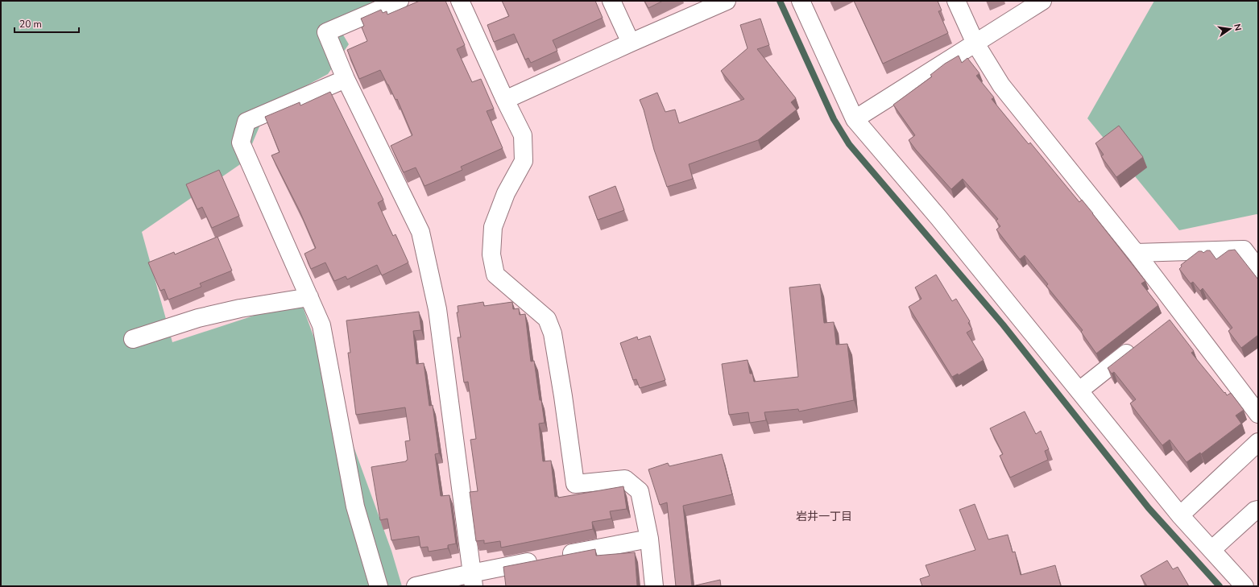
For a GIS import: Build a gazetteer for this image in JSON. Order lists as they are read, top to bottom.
{
  "districts": ["岩井一丁目"],
  "scale_bar": "20 m",
  "north": "right"
}
